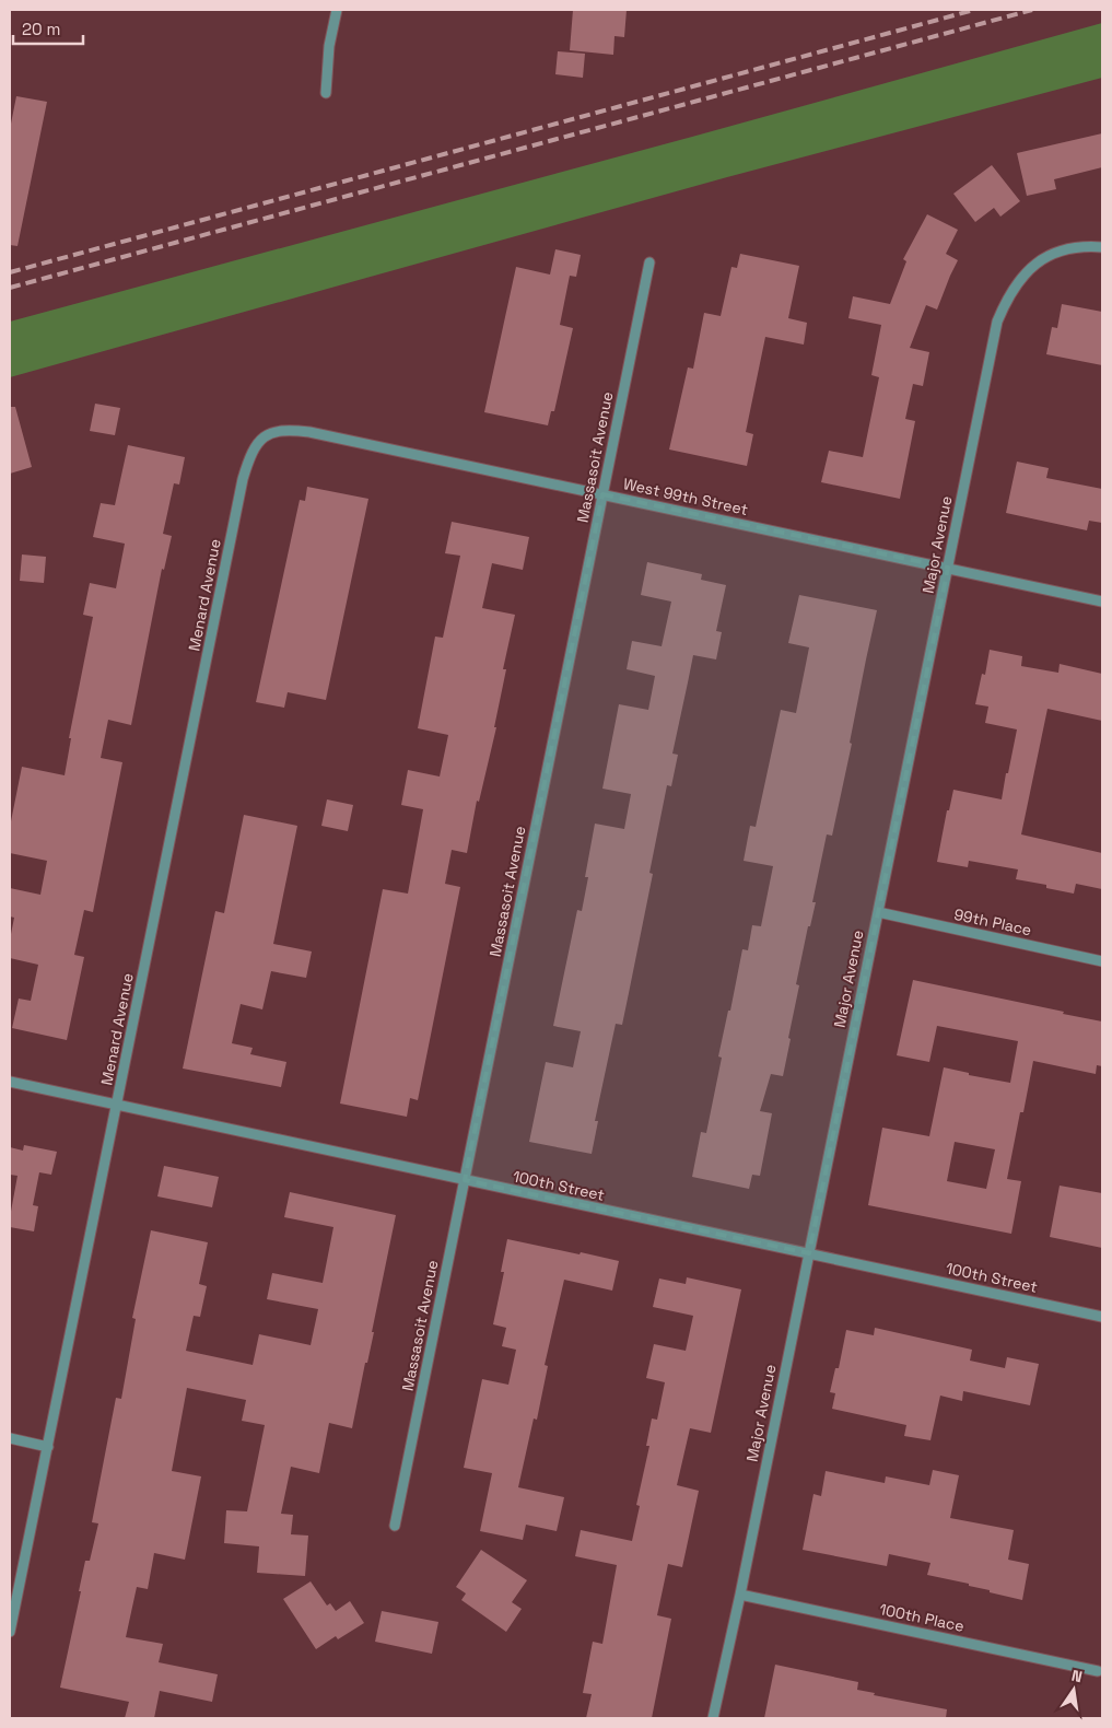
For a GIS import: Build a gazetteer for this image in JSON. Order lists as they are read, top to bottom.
{
  "streets": {
    "street": [
      "Massasoit Avenue",
      "West 99th Street",
      "Major Avenue",
      "Menard Avenue",
      "99th Place",
      "100th Street",
      "100th Place"
    ]
  },
  "crossings": [
    ["Massasoit Avenue", "West 99th Street"],
    ["Massasoit Avenue", "100th Street"],
    ["West 99th Street", "Major Avenue"],
    ["West 99th Street", "Menard Avenue"],
    ["Major Avenue", "99th Place"],
    ["Major Avenue", "100th Street"],
    ["Major Avenue", "100th Place"],
    ["Menard Avenue", "100th Street"]
  ],
  "scale_bar": "20 m",
  "north": "top"
}
